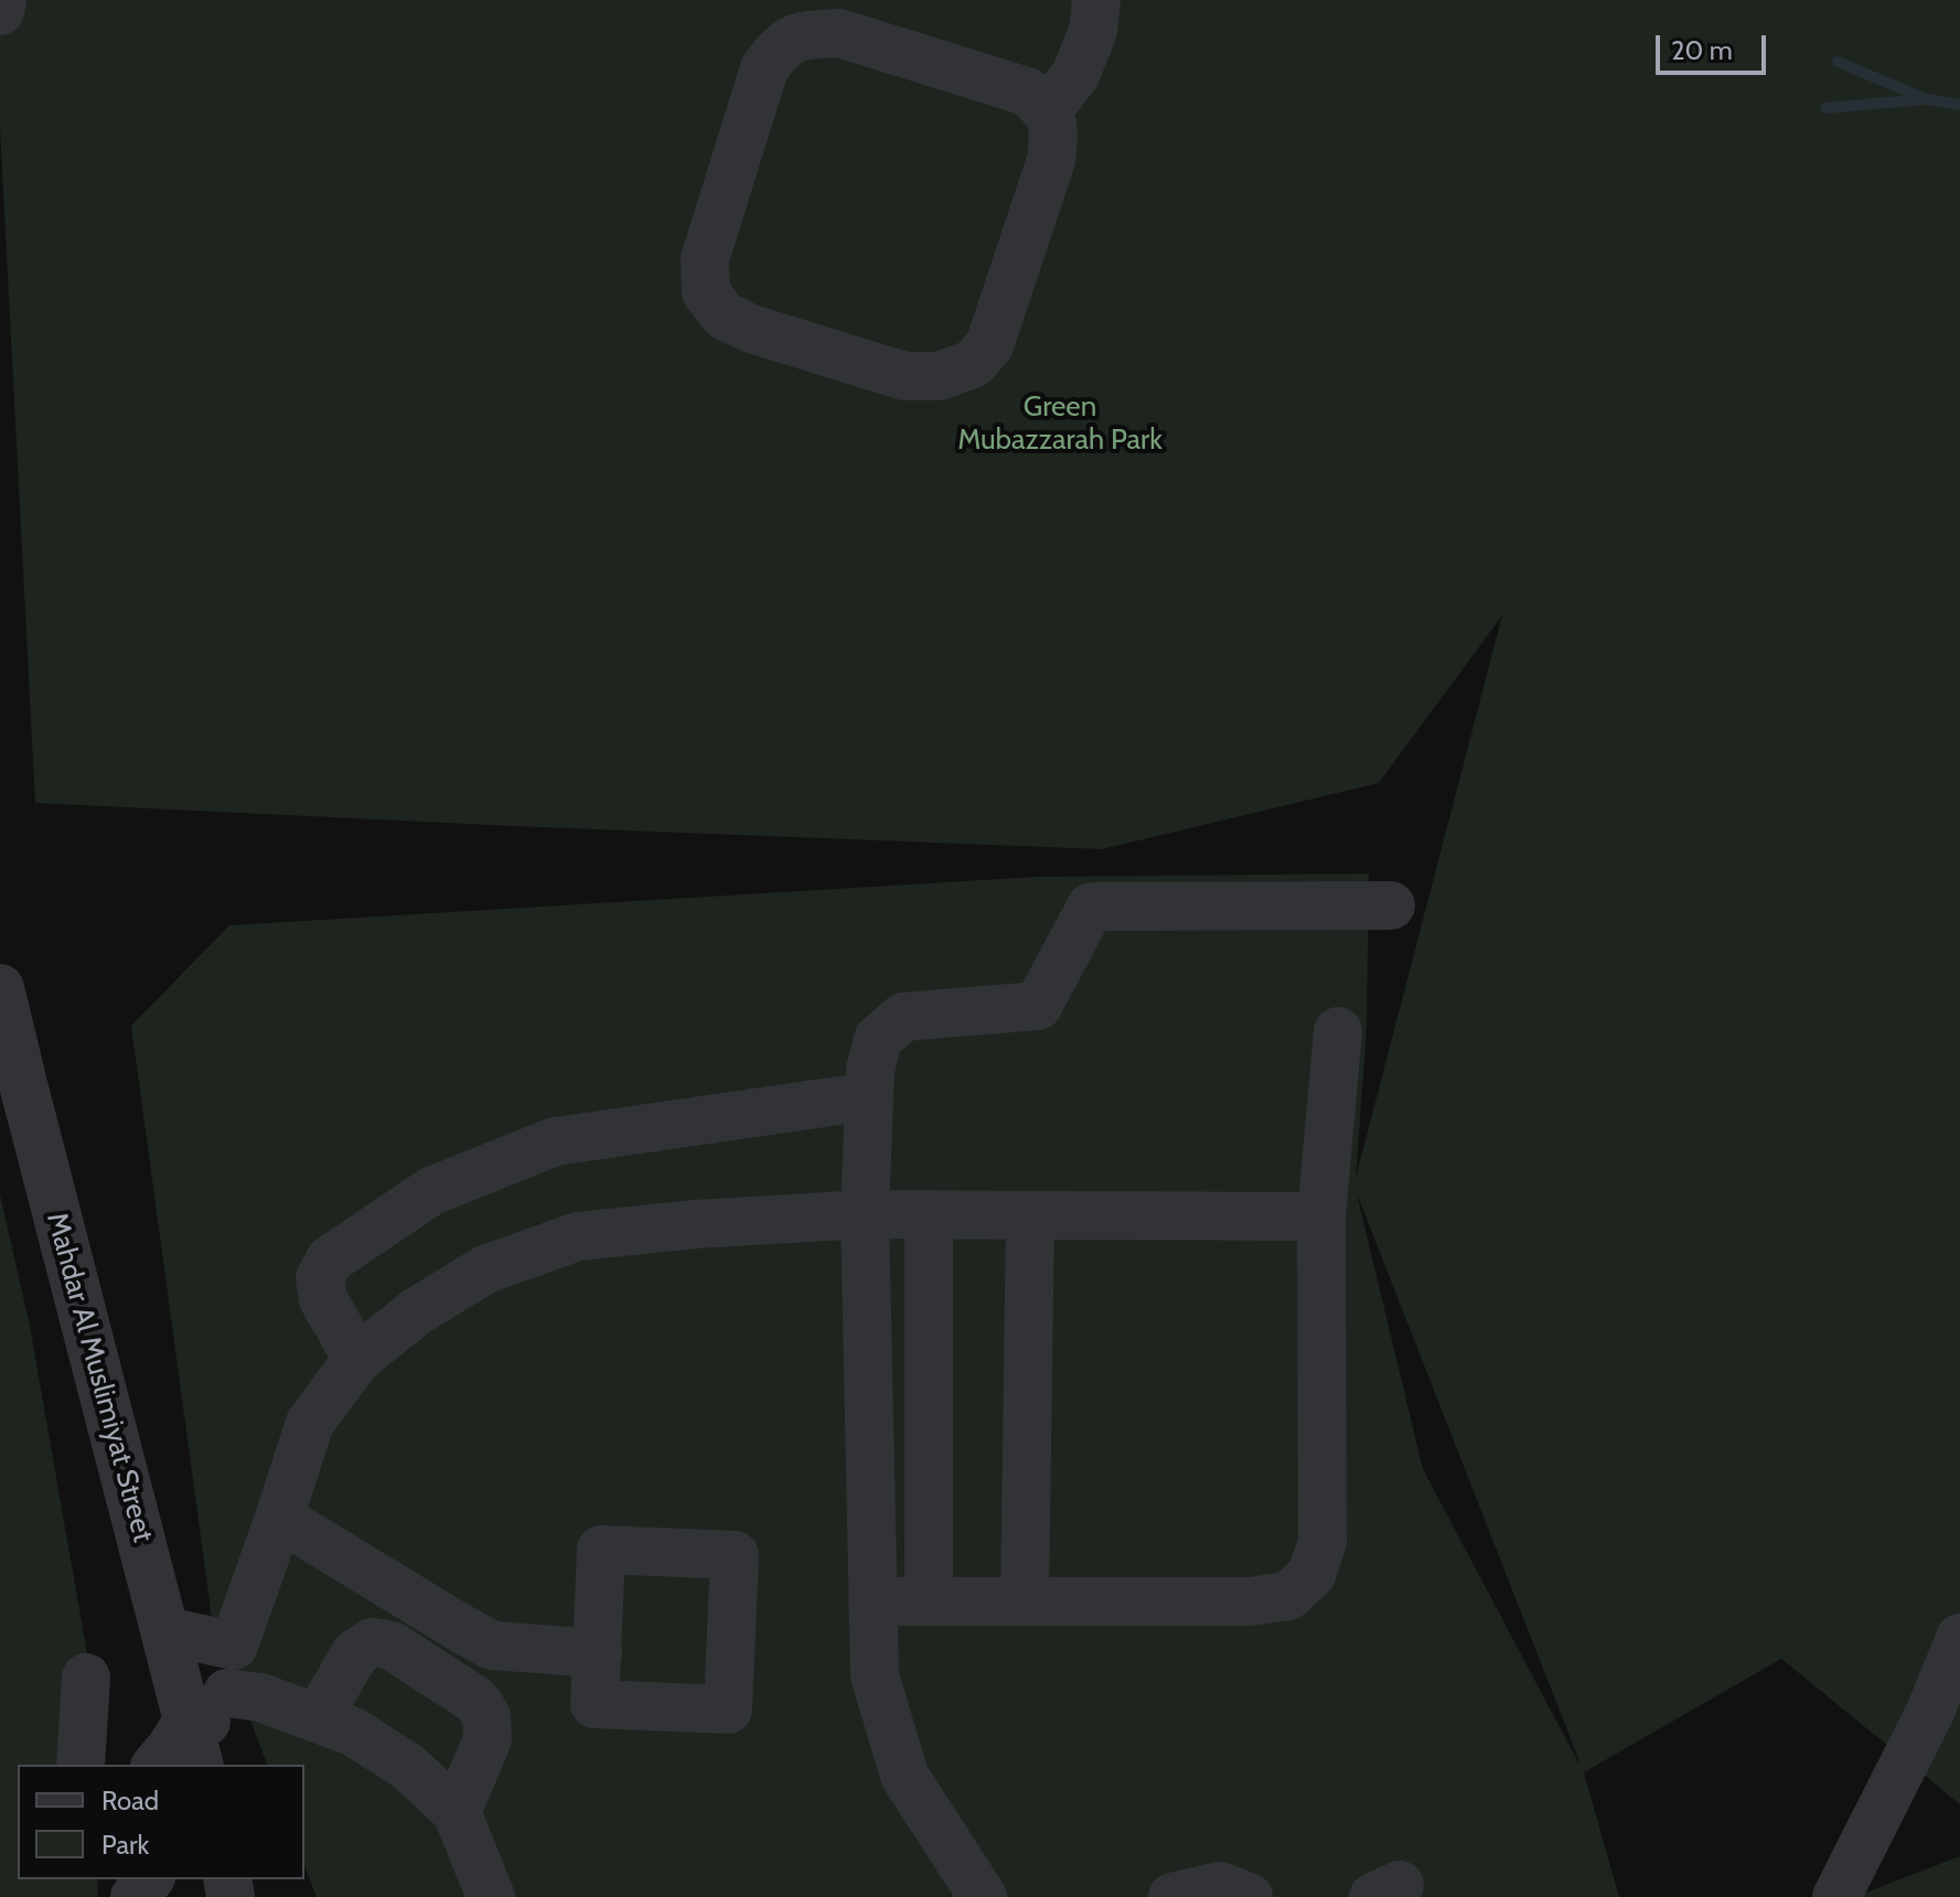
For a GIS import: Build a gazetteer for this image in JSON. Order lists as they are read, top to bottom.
{
  "streets": {
    "street": ["Mahdar Al Muslimiyat Street"]
  },
  "parks": ["Green Mubazzarah Park"],
  "legend": ["Road", "Park"],
  "scale_bar": "20 m"
}
